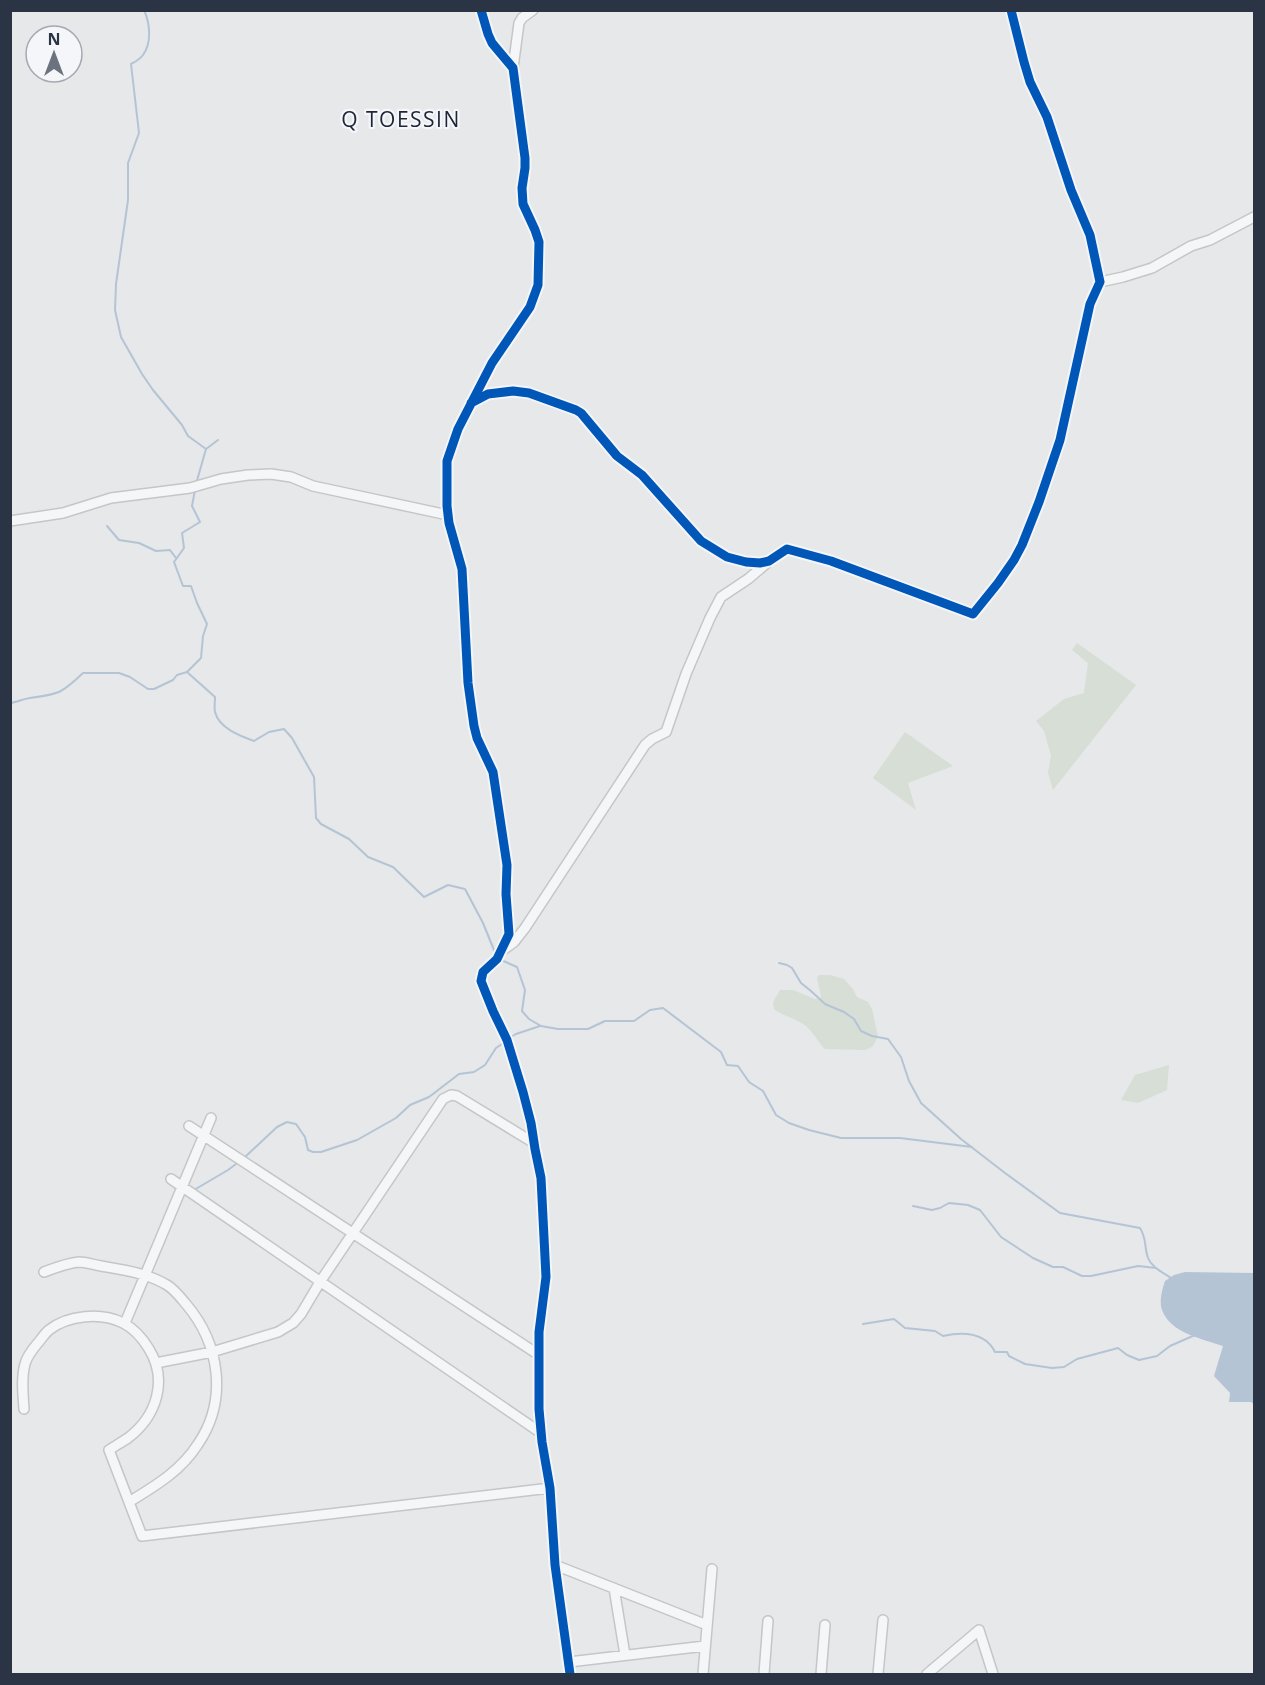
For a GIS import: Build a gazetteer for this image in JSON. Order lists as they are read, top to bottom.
{
  "districts": ["Q TOESSIN"],
  "north": "top"
}
